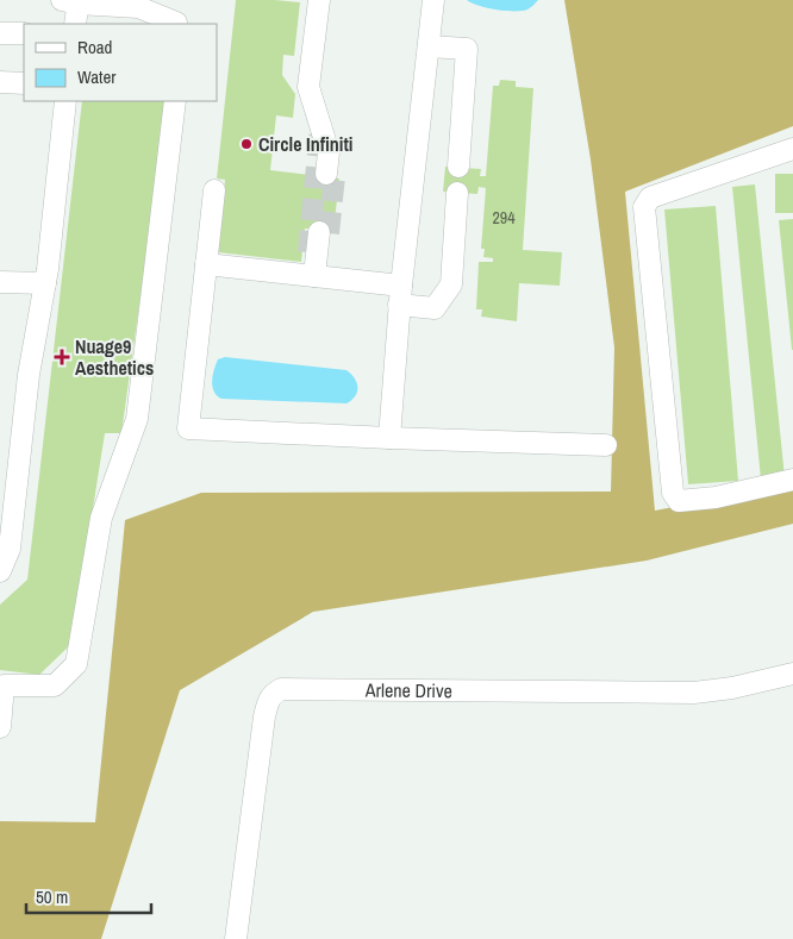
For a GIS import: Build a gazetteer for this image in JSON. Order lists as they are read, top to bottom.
{
  "streets": {
    "street": ["Arlene Drive"]
  },
  "places": {
    "other": ["Circle Infiniti"],
    "health": ["Nuage9 Aesthetics"]
  },
  "house_numbers": ["294"],
  "legend": ["Road", "Water"],
  "scale_bar": "50 m"
}
